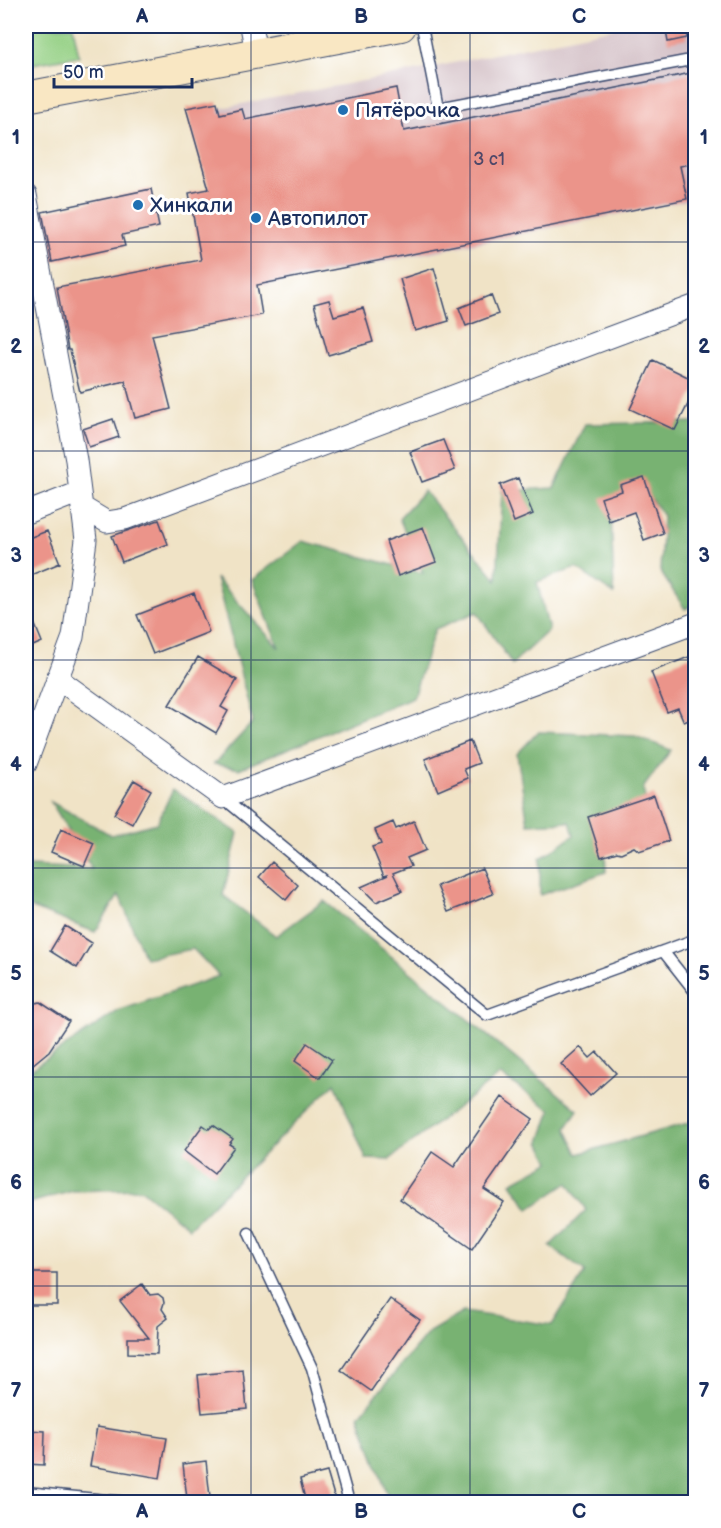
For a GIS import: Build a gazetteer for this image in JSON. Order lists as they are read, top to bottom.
{
  "places": ["Пятёрочка", "Хинкали", "Автопилот"],
  "house_numbers": ["3 с1"],
  "scale_bar": "50 m",
  "grid": {
    "columns": ["A", "B", "C"],
    "rows": [
      "1",
      "2",
      "3",
      "4",
      "5",
      "6",
      "7"
    ]
  }
}
